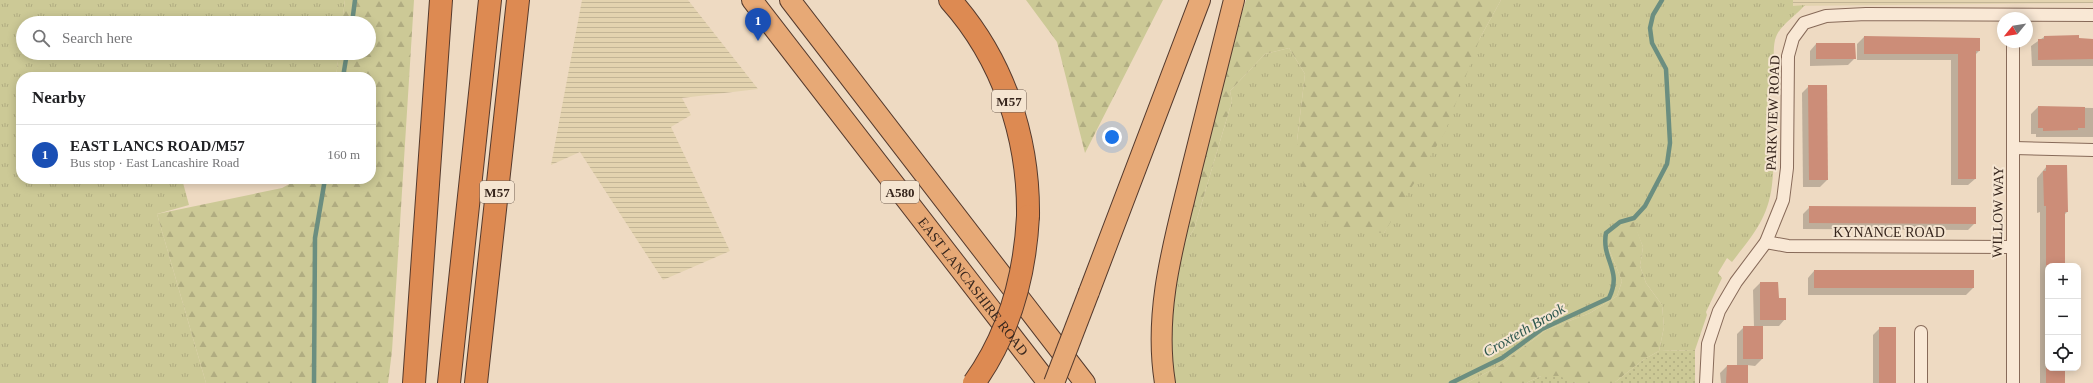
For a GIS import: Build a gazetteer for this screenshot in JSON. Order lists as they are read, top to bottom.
{
  "streets": {
    "highway": ["M57", "A580", "EAST LANCASHIRE ROAD"],
    "street": ["PARKVIEW ROAD", "WILLOW WAY", "KYNANCE ROAD"]
  },
  "crossings": [
    ["PARKVIEW ROAD", "KYNANCE ROAD"],
    ["WILLOW WAY", "KYNANCE ROAD"]
  ],
  "water": ["Croxteth Brook"],
  "north": "bottom left",
  "page": {
    "pins": "1",
    "search": "Search here",
    "heading": "Nearby",
    "list": [
      {
        "mark": "1",
        "name": "EAST LANCS ROAD/M57",
        "note": "Bus stop · East Lancashire Road",
        "value": "160 m"
      }
    ],
    "map_buttons": ["+", "−"]
  }
}
